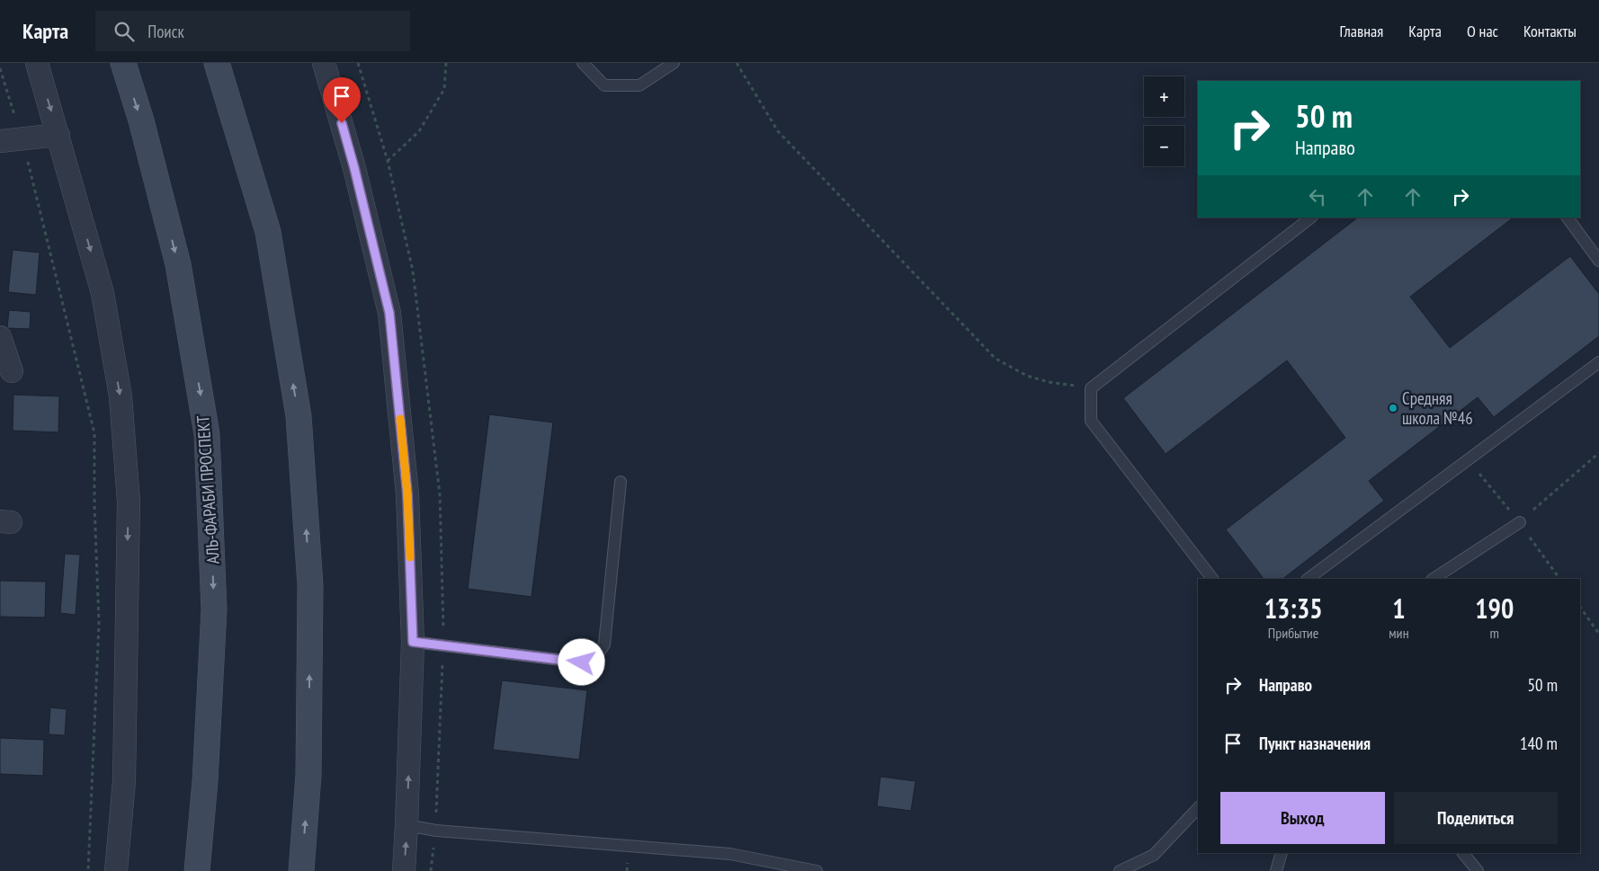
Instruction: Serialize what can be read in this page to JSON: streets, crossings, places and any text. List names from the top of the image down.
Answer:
{
  "streets": {
    "street": ["АЛЬ-ФАРАБИ ПРОСПЕКТ"]
  },
  "places": ["Средняя школа №46"],
  "page": {
    "header": "Карта",
    "search": "Поиск",
    "nav": [
      "Главная",
      "Карта",
      "О нас",
      "Контакты"
    ],
    "map_buttons": ["+", "−"],
    "turn": ["50 m", "Направо"],
    "eta": [
      "13:35",
      "Прибытие",
      "1",
      "мин",
      "190",
      "m"
    ],
    "list": [
      {
        "name": "Направо",
        "value": "50 m"
      },
      {
        "name": "Пункт назначения",
        "value": "140 m"
      }
    ],
    "buttons": ["Выход", "Поделиться"]
  }
}
